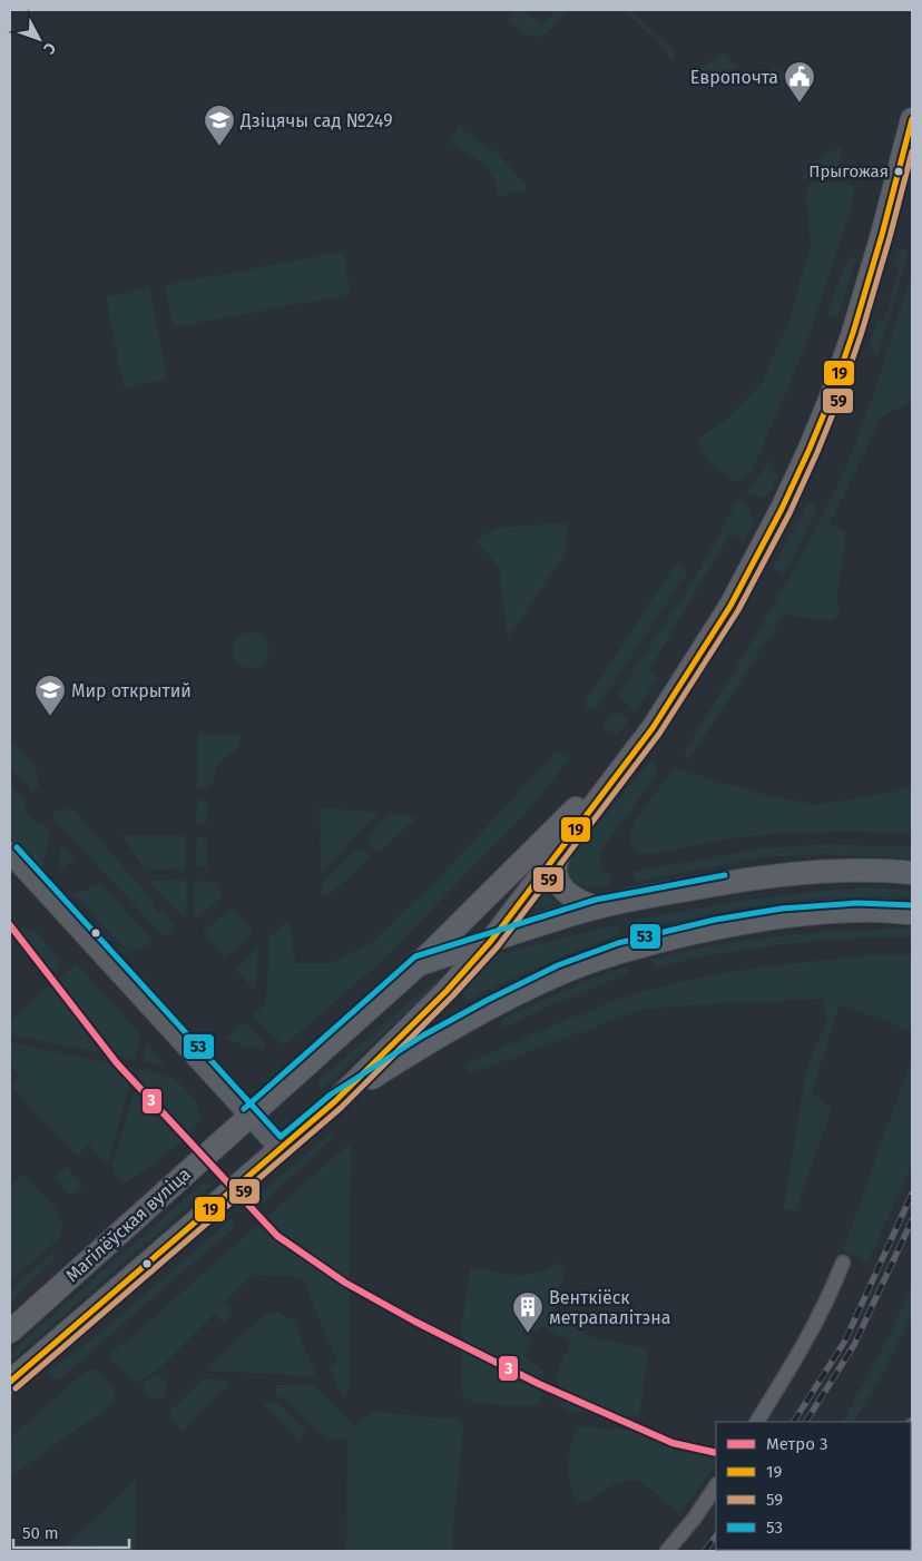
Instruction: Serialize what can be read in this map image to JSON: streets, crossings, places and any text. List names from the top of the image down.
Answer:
{
  "streets": {
    "main road": ["Магілёўская вуліца"]
  },
  "places": {
    "public building": ["Европочта"],
    "school or university": ["Дзіцячы сад №249", "Мир открытий"],
    "other": ["Прыгожая"],
    "building": ["Венткіёск метрапалітэна"]
  },
  "lines": [
    "transit line 19",
    "transit line 59",
    "transit line 53",
    "metro line 3"
  ],
  "legend": [
    "Метро 3",
    "19",
    "59",
    "53"
  ],
  "scale_bar": "50 m",
  "north": "bottom right"
}
